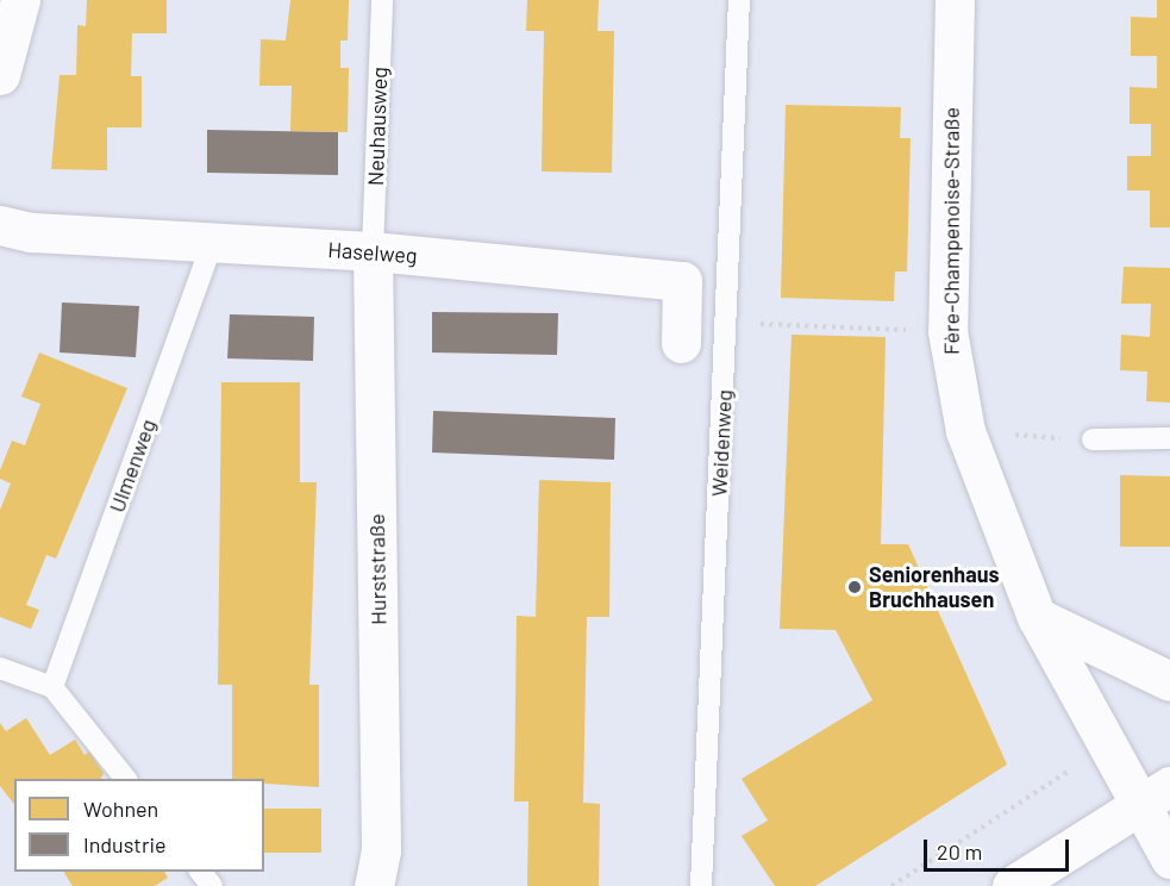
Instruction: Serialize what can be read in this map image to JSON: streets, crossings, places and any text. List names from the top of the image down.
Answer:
{
  "streets": {
    "street": ["Fère-Champenoise-Straße", "Haselweg", "Hurststraße"],
    "lane": ["Neuhausweg", "Weidenweg", "Ulmenweg"]
  },
  "crossings": [
    ["Neuhausweg", "Haselweg"],
    ["Neuhausweg", "Hurststraße"],
    ["Haselweg", "Ulmenweg"],
    ["Haselweg", "Hurststraße"]
  ],
  "places": ["Seniorenhaus Bruchhausen"],
  "legend": ["Wohnen", "Industrie"],
  "scale_bar": "20 m"
}
